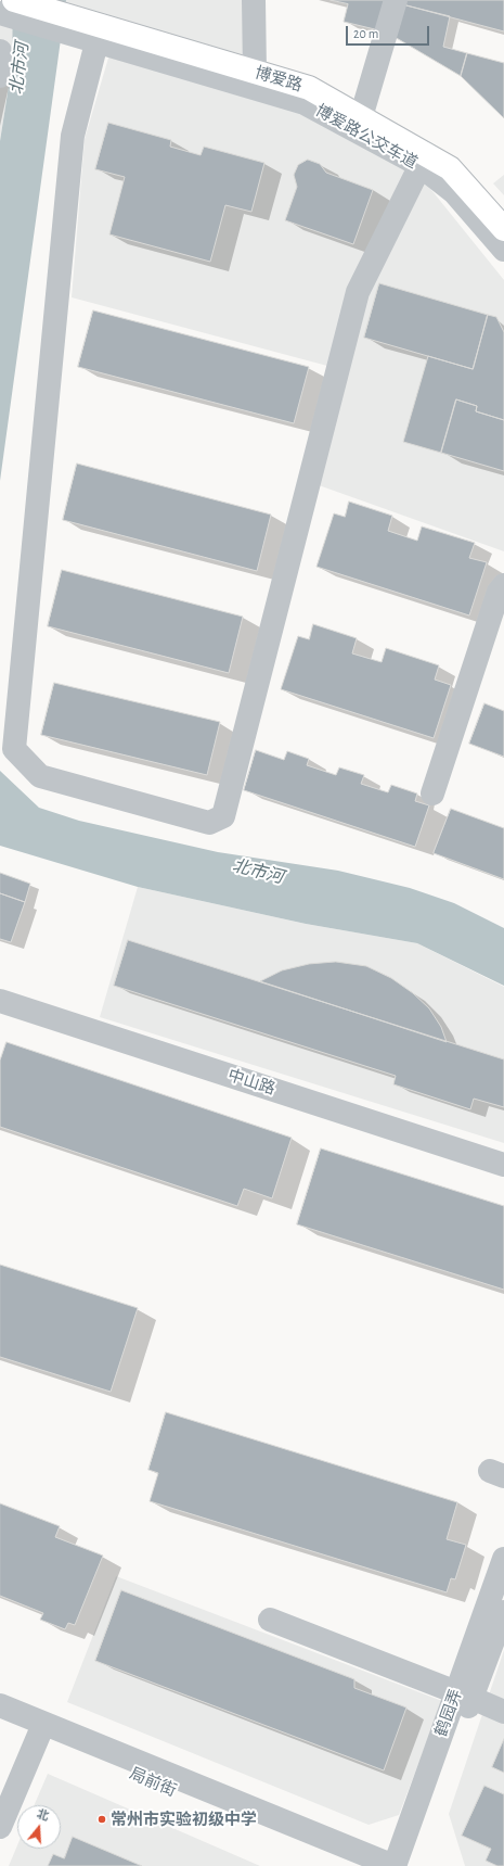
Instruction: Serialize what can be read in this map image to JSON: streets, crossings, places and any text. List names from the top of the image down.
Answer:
{
  "streets": {
    "main road": ["博爱路"],
    "street": [
      "博爱路公交车道",
      "中山路",
      "鹤园弄",
      "局前街"
    ]
  },
  "crossings": [
    ["博爱路", "博爱路公交车道"]
  ],
  "water": ["北市河"],
  "places": ["常州市实验初级中学"],
  "scale_bar": "20 m",
  "north": "top"
}
